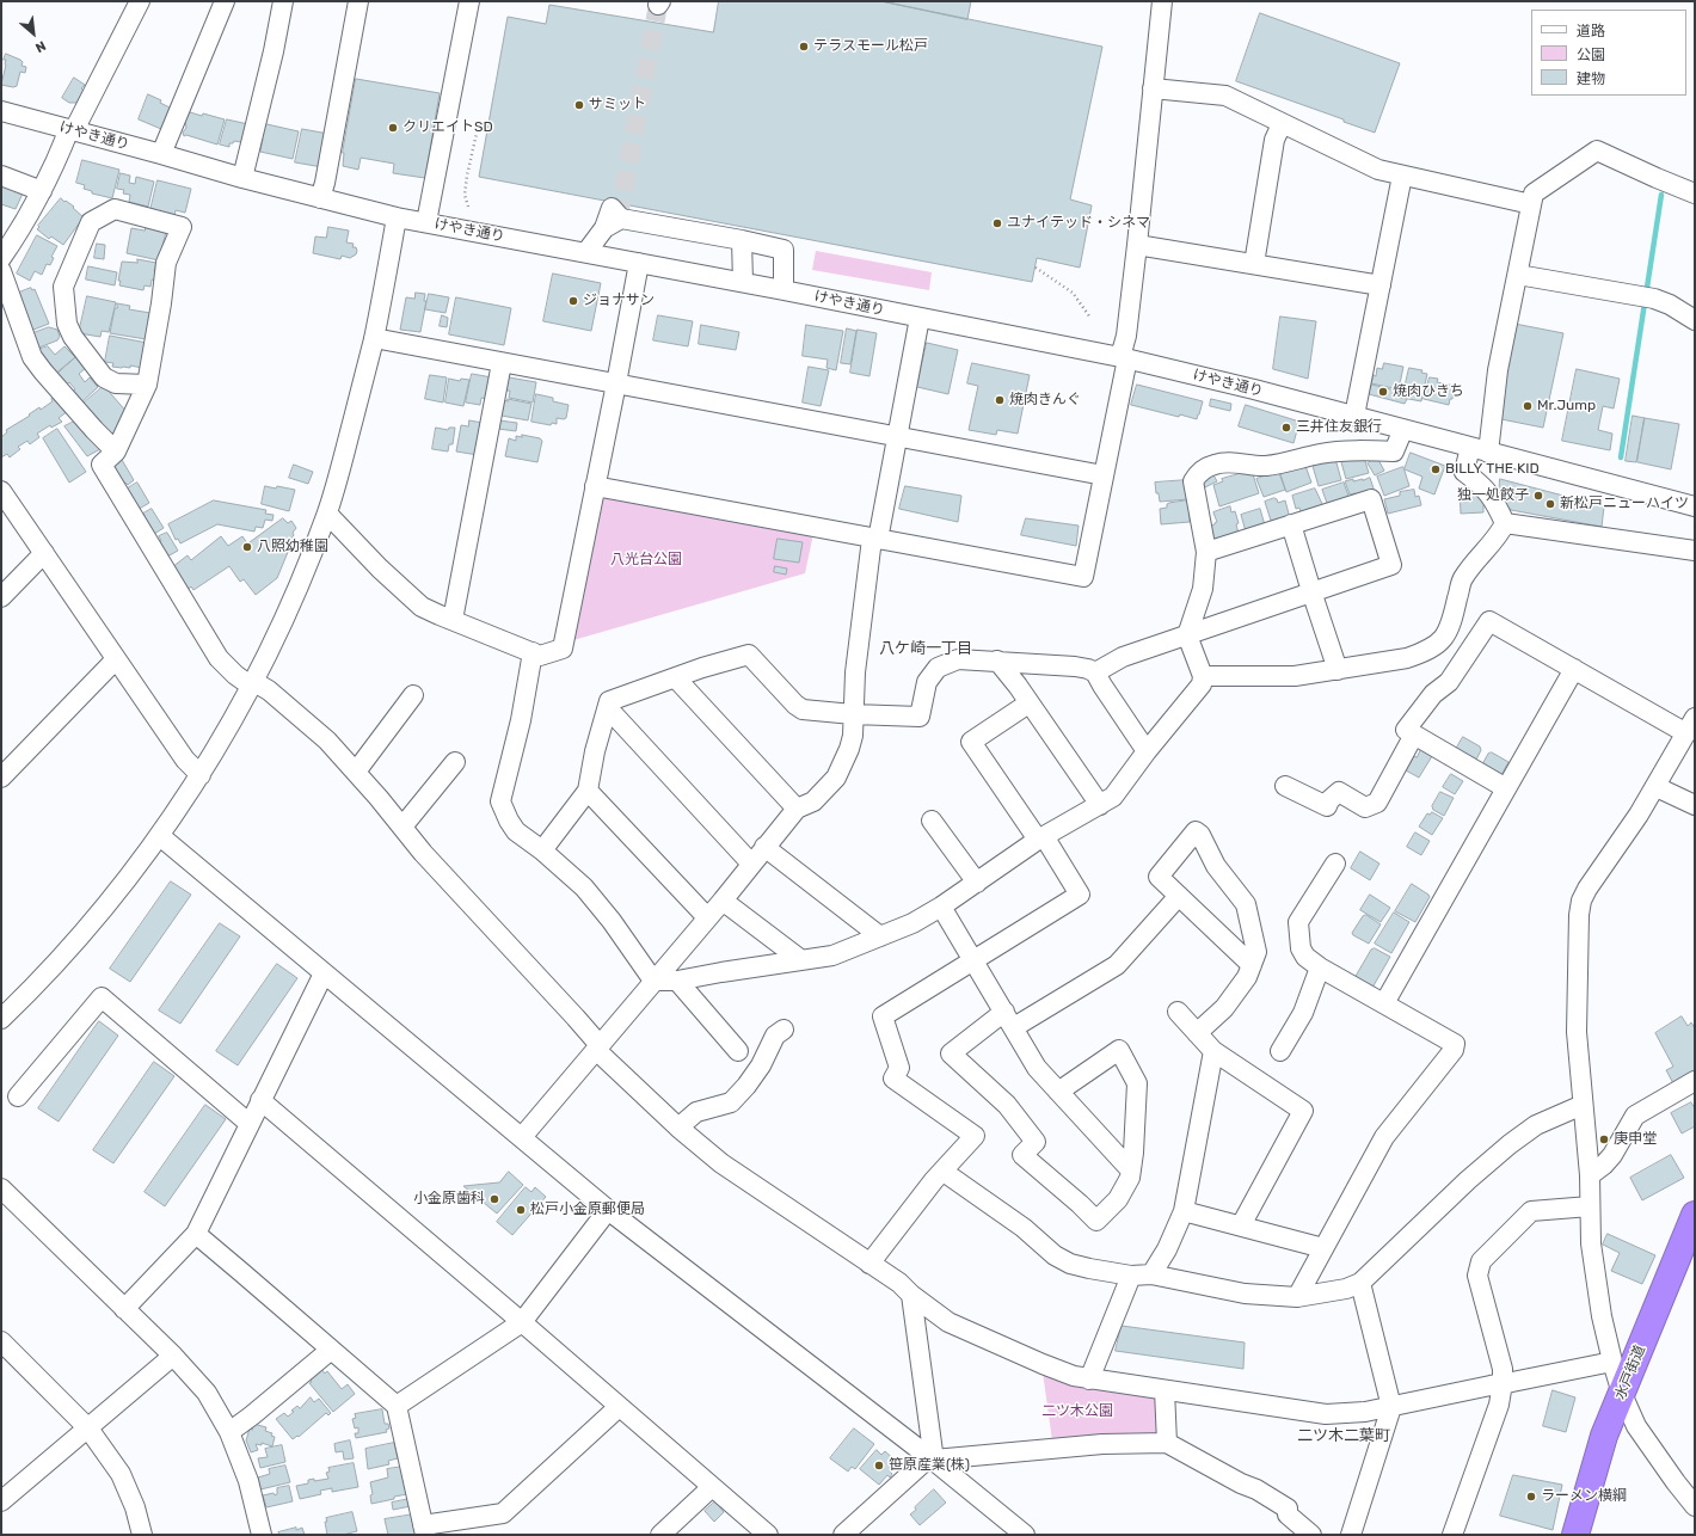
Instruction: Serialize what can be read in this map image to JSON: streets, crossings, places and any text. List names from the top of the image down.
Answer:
{
  "streets": {
    "highway": ["水戸街道"],
    "street": ["けやき通り"]
  },
  "districts": ["八ケ崎一丁目", "二ツ木二葉町"],
  "parks": ["八光台公園", "二ツ木公園"],
  "places": [
    "テラスモール松戸",
    "サミット",
    "クリエイトSD",
    "ユナイテッド・シネマ",
    "ジョナサン",
    "焼肉ひきち",
    "焼肉きんぐ",
    "Mr.Jump",
    "三井住友銀行",
    "BILLY THE KID",
    "独一処餃子",
    "新松戸ニューハイツ",
    "八照幼稚園",
    "庚申堂",
    "小金原歯科",
    "松戸小金原郵便局",
    "笹原産業(株)",
    "ラーメン横綱"
  ],
  "legend": ["道路", "公園", "建物"],
  "north": "bottom right"
}
